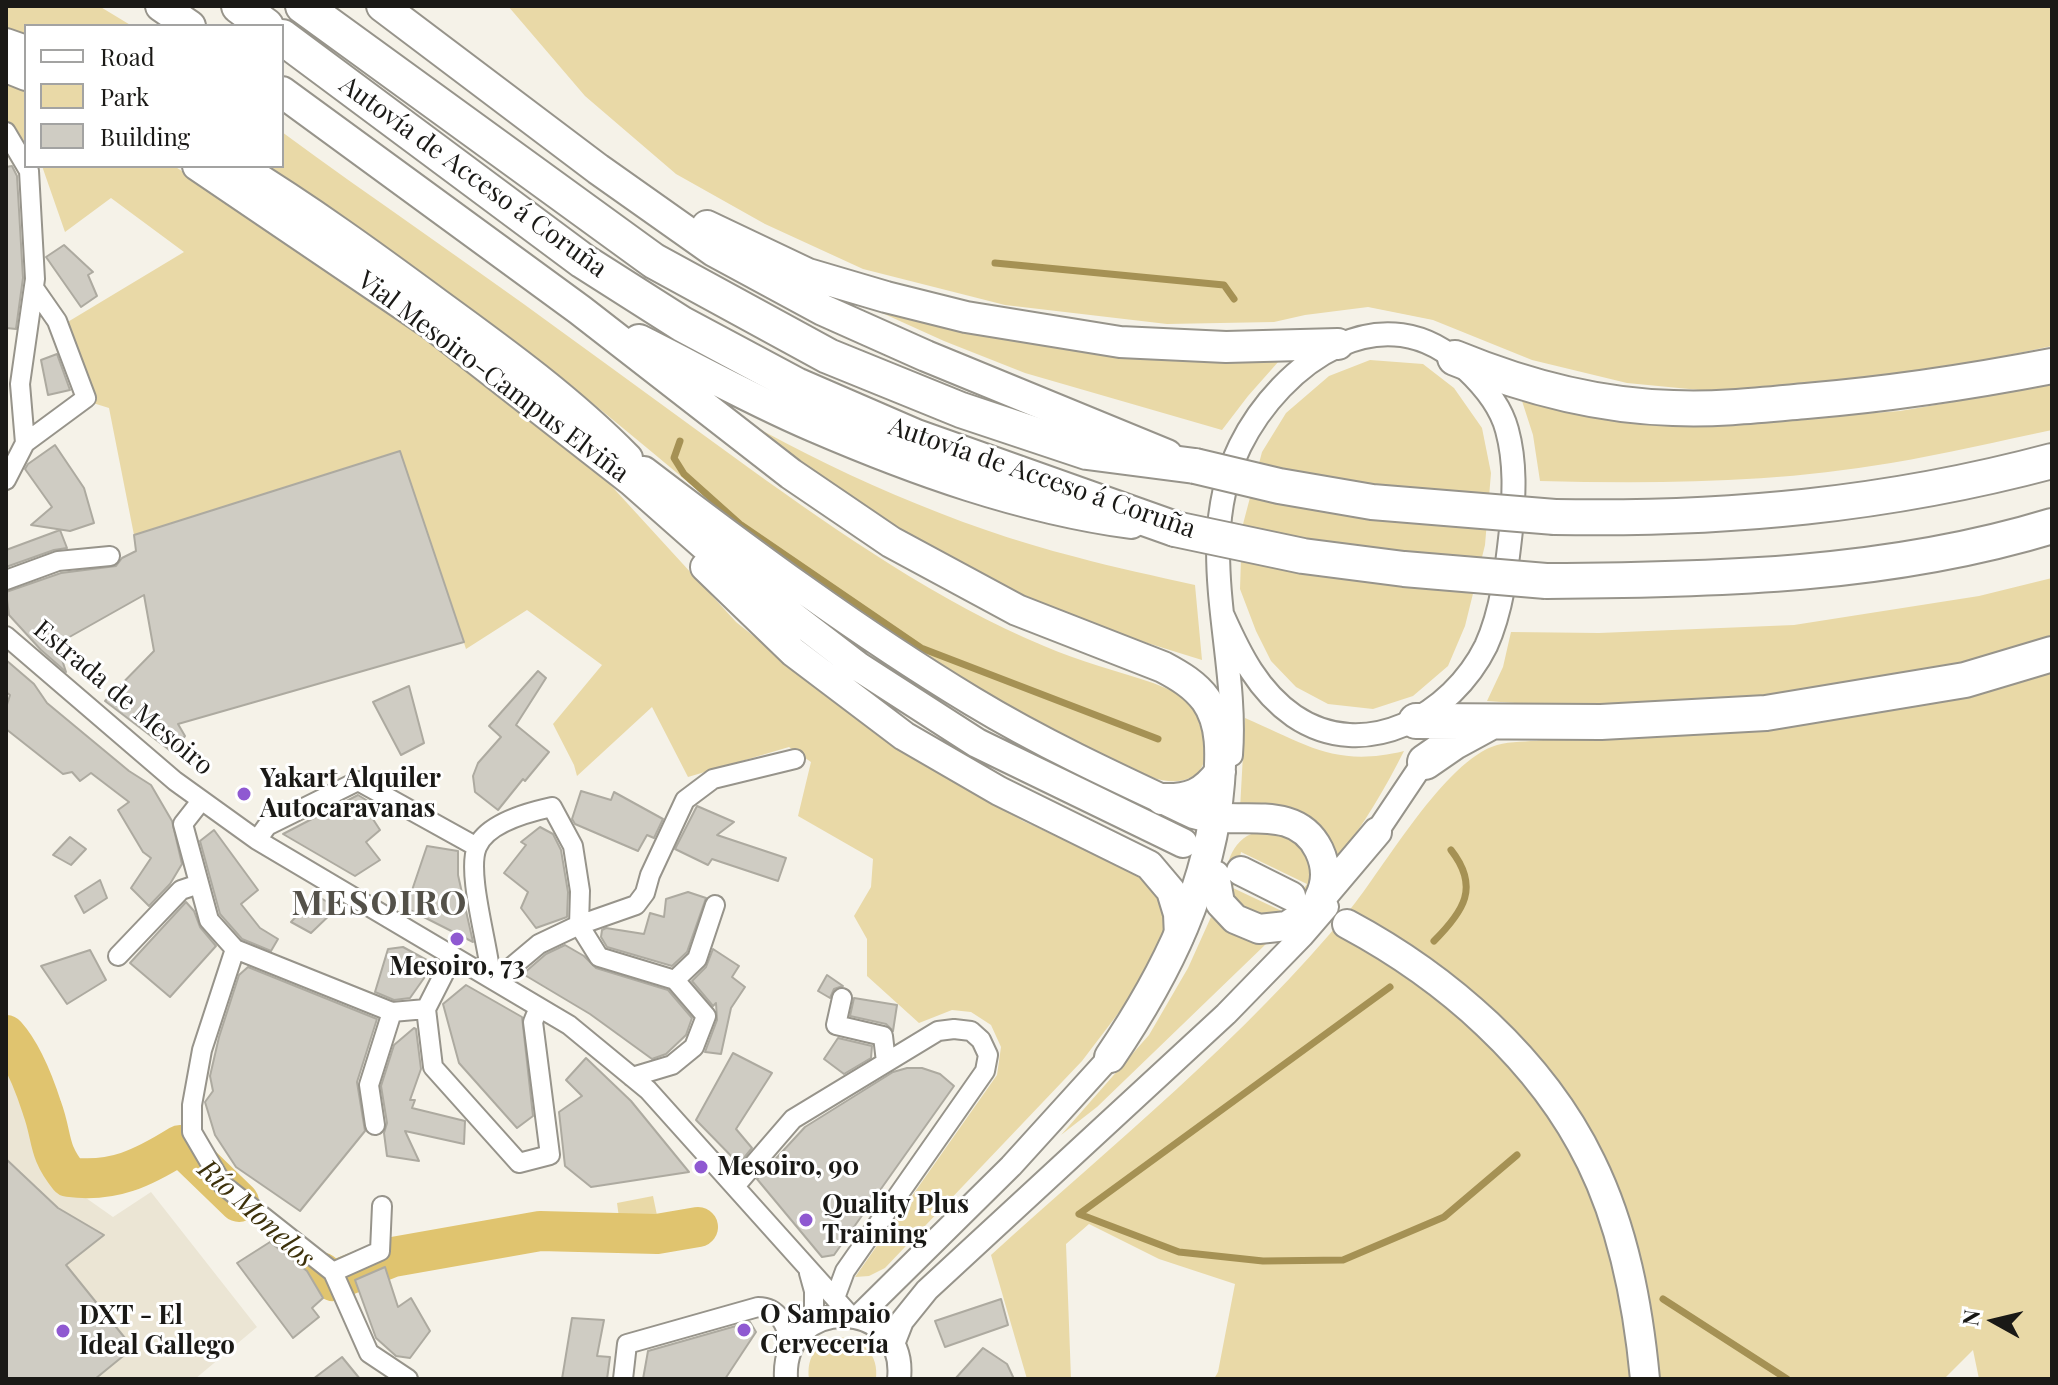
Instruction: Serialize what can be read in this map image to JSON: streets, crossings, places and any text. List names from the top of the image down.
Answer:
{
  "streets": {
    "highway": ["Autovía de Acceso á Coruña"],
    "main road": ["Vial Mesoiro-Campus Elviña"],
    "street": ["Estrada de Mesoiro"]
  },
  "districts": ["MESOIRO"],
  "water": ["Río Monelos"],
  "places": [
    "Yakart Alquiler Autocaravanas",
    "Mesoiro, 73",
    "Mesoiro, 90",
    "Quality Plus Training",
    "O Sampaio Cervecería",
    "DXT - El Ideal Gallego"
  ],
  "legend": ["Road", "Park", "Building"],
  "north": "left"
}
